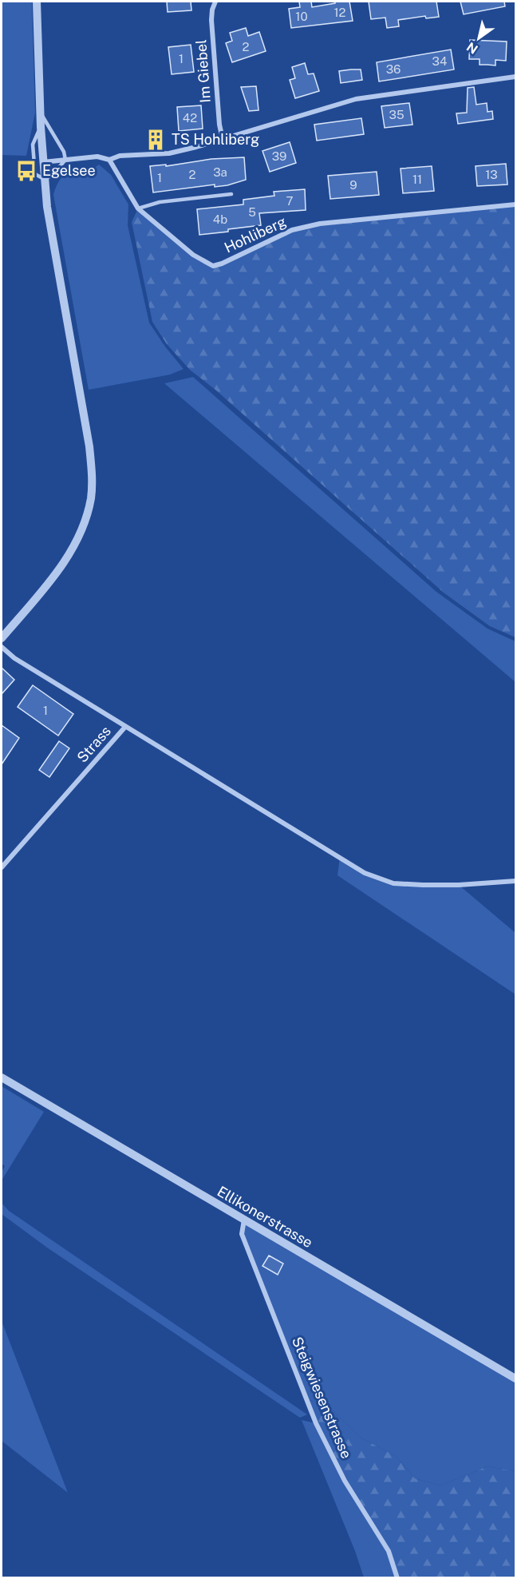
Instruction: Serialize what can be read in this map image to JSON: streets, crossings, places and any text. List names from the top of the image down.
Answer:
{
  "streets": {
    "street": [
      "Im Giebel",
      "Hohliberg",
      "Strass",
      "Ellikonerstrasse",
      "Steigwiesenstrasse"
    ]
  },
  "crossings": [
    ["Ellikonerstrasse", "Steigwiesenstrasse"]
  ],
  "places": {
    "building": ["TS Hohliberg"],
    "bus stop": ["Egelsee"]
  },
  "house_numbers": [
    "12",
    "10",
    "2",
    "1",
    "34",
    "36",
    "35",
    "42",
    "39",
    "3a",
    "2",
    "13",
    "1",
    "11",
    "9",
    "7",
    "5",
    "4b",
    "1"
  ],
  "north": "bottom left"
}
